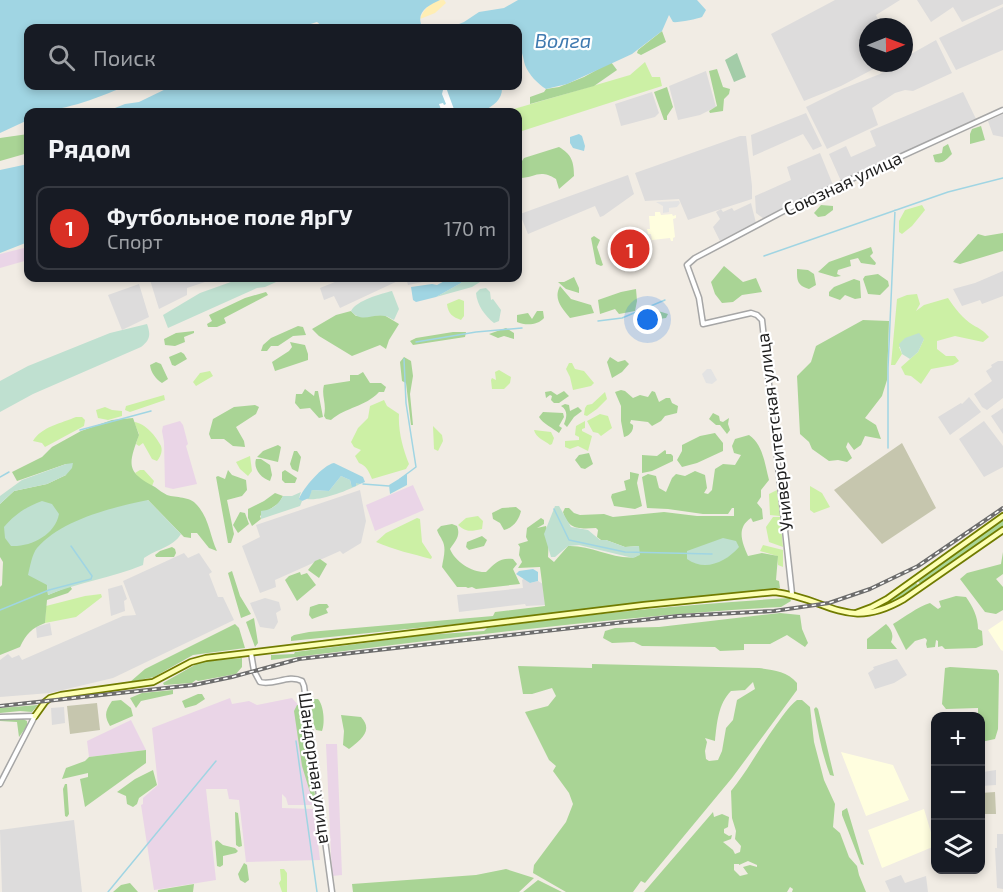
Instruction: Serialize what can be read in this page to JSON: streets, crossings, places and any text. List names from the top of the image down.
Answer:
{
  "streets": {
    "street": ["Союзная улица", "Университетская улица", "Шандорная улица"]
  },
  "crossings": [
    ["Союзная улица", "Университетская улица"]
  ],
  "water": ["Волга"],
  "north": "right",
  "page": {
    "search": "Поиск",
    "heading": "Рядом",
    "list": [
      {
        "mark": "1",
        "name": "Футбольное поле ЯрГУ",
        "note": "Спорт",
        "value": "170 m"
      }
    ],
    "pins": "1",
    "map_buttons": ["+", "−"]
  }
}
